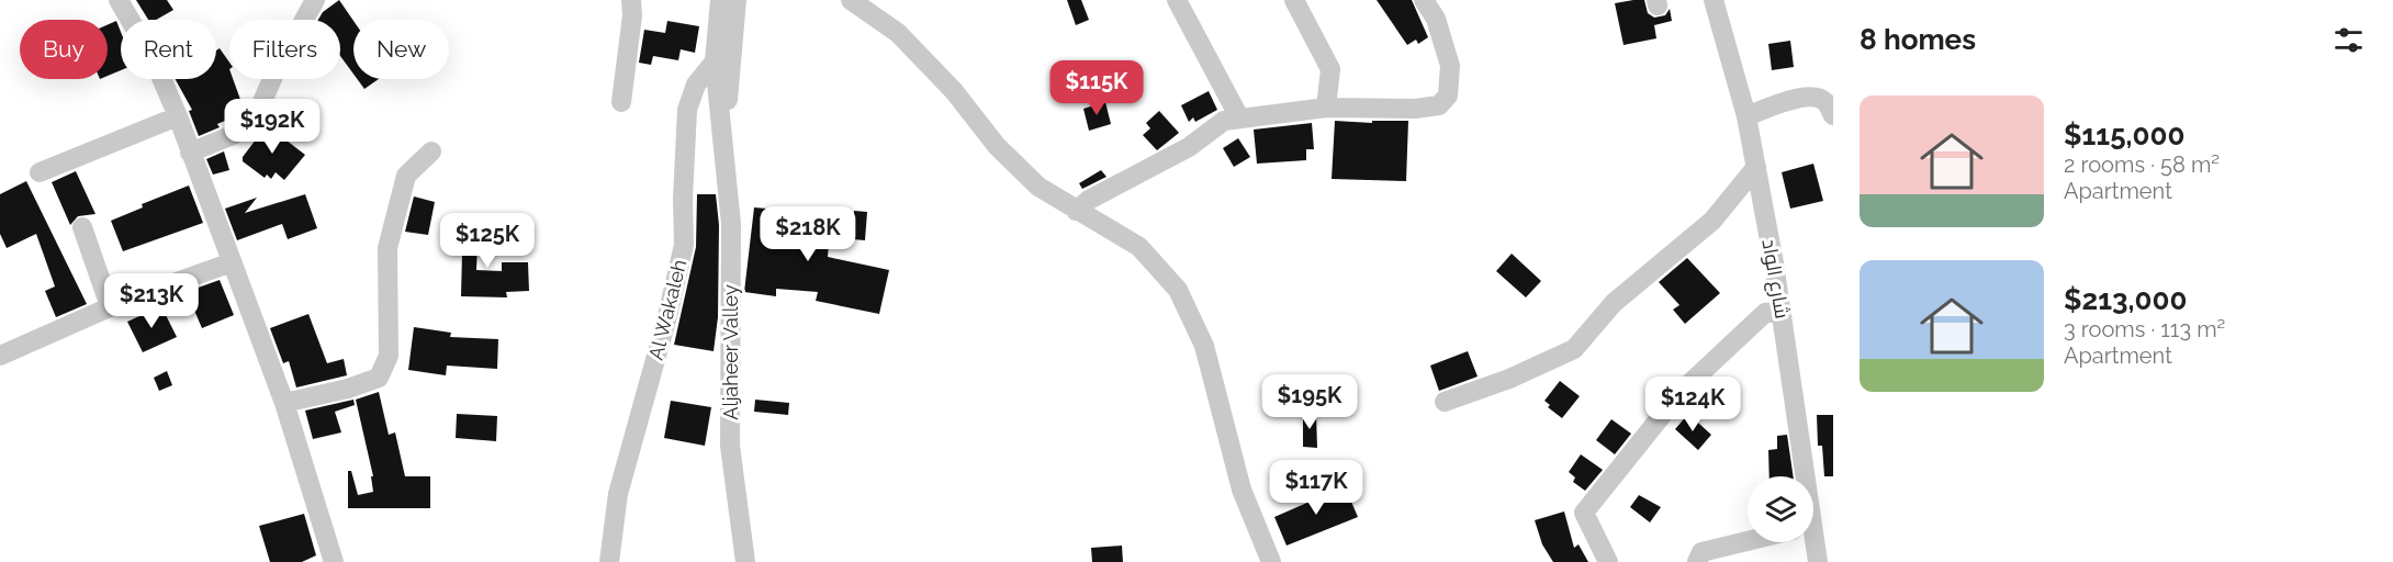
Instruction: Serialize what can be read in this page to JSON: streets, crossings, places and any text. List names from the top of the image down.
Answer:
{
  "streets": {
    "street": ["شارع الواد", "Al Wakaleh", "Aljaheer Valley"]
  },
  "crossings": [
    ["Al Wakaleh", "Aljaheer Valley"]
  ],
  "page": {
    "heading": "8 homes",
    "chip": [
      "Buy",
      "Rent",
      "Filters",
      "New"
    ],
    "price": [
      "$115K",
      "$192K",
      "$218K",
      "$125K",
      "$213K",
      "$195K",
      "$124K",
      "$117K"
    ],
    "list": [
      {
        "name": "$115,000",
        "note": "2 rooms · 58 m² · Apartment"
      },
      {
        "name": "$213,000",
        "note": "3 rooms · 113 m² · Apartment"
      }
    ]
  }
}
